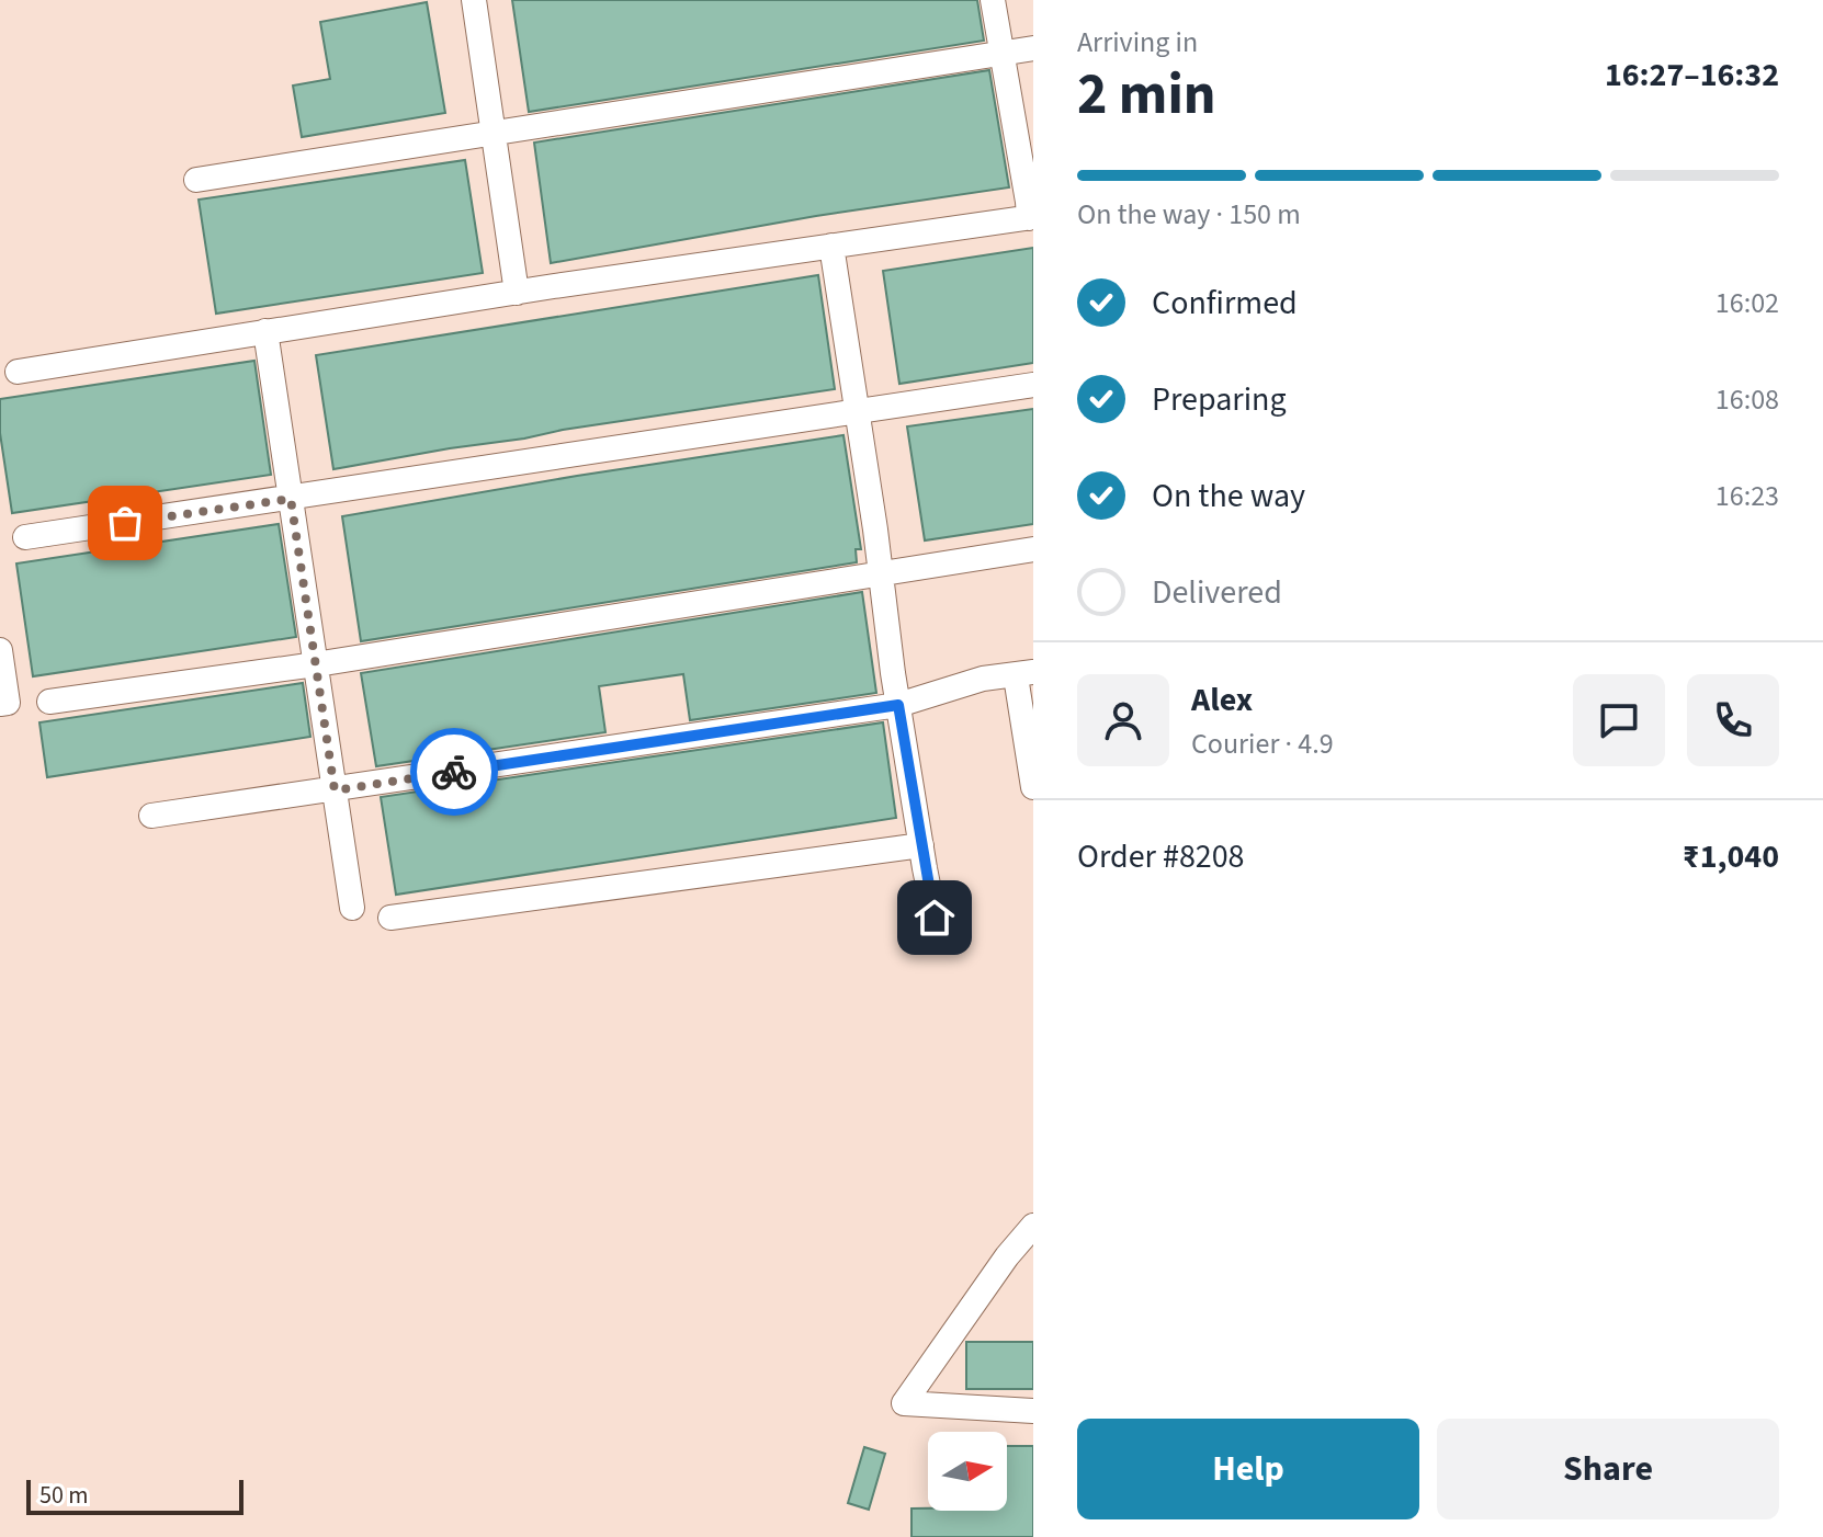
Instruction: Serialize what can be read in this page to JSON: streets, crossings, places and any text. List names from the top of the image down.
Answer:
{
  "scale_bar": "50 m",
  "north": "right",
  "page": {
    "heading": ["2 min", "Arriving in", "16:27–16:32"],
    "panel": [
      "Alex",
      "Courier · 4.9",
      "Order #8208",
      "₹1,040"
    ],
    "bar": "On the way · 150 m",
    "list": [
      ["Confirmed", "16:02"],
      ["Preparing", "16:08"],
      ["On the way", "16:23"],
      "Delivered"
    ],
    "buttons": ["Help", "Share"],
    "scale": "50 m"
  }
}
